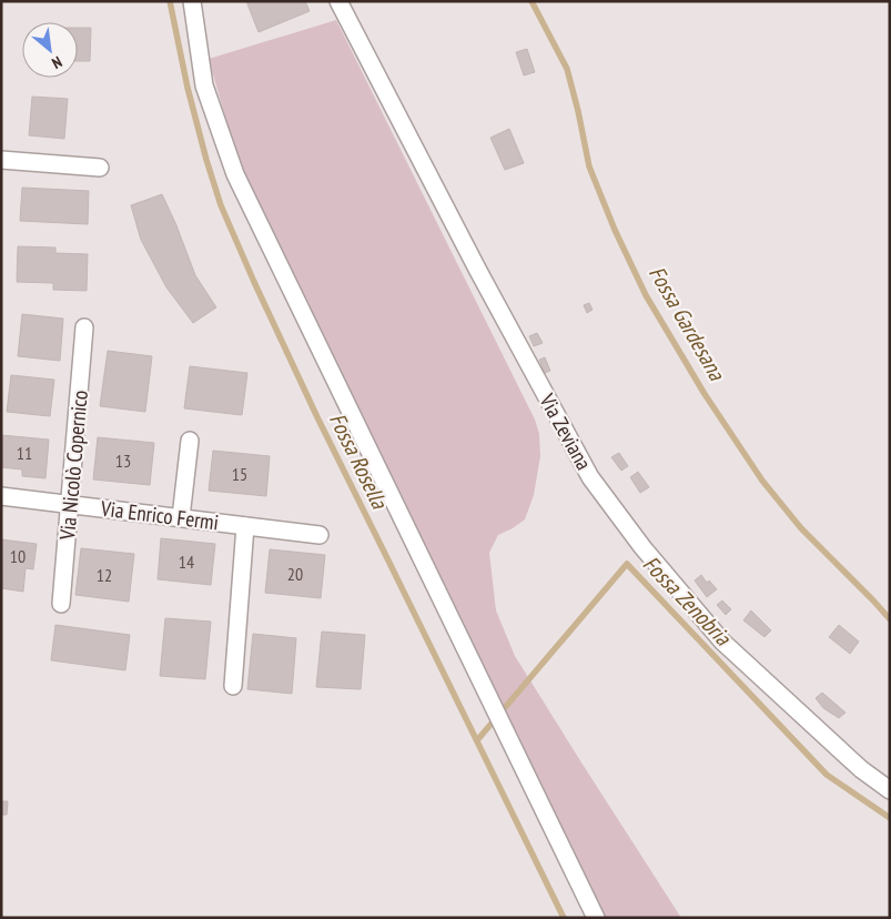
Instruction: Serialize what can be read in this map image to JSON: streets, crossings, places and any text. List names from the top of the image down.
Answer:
{
  "streets": {
    "street": ["Via Zeviana", "Via Nicolò Copernico", "Via Enrico Fermi"]
  },
  "crossings": [
    ["Via Nicolò Copernico", "Via Enrico Fermi"]
  ],
  "water": ["Fossa Gardesana", "Fossa Rosella", "Fossa Zenobria"],
  "house_numbers": [
    "11",
    "13",
    "15",
    "10",
    "14",
    "20",
    "12"
  ],
  "north": "bottom right"
}
